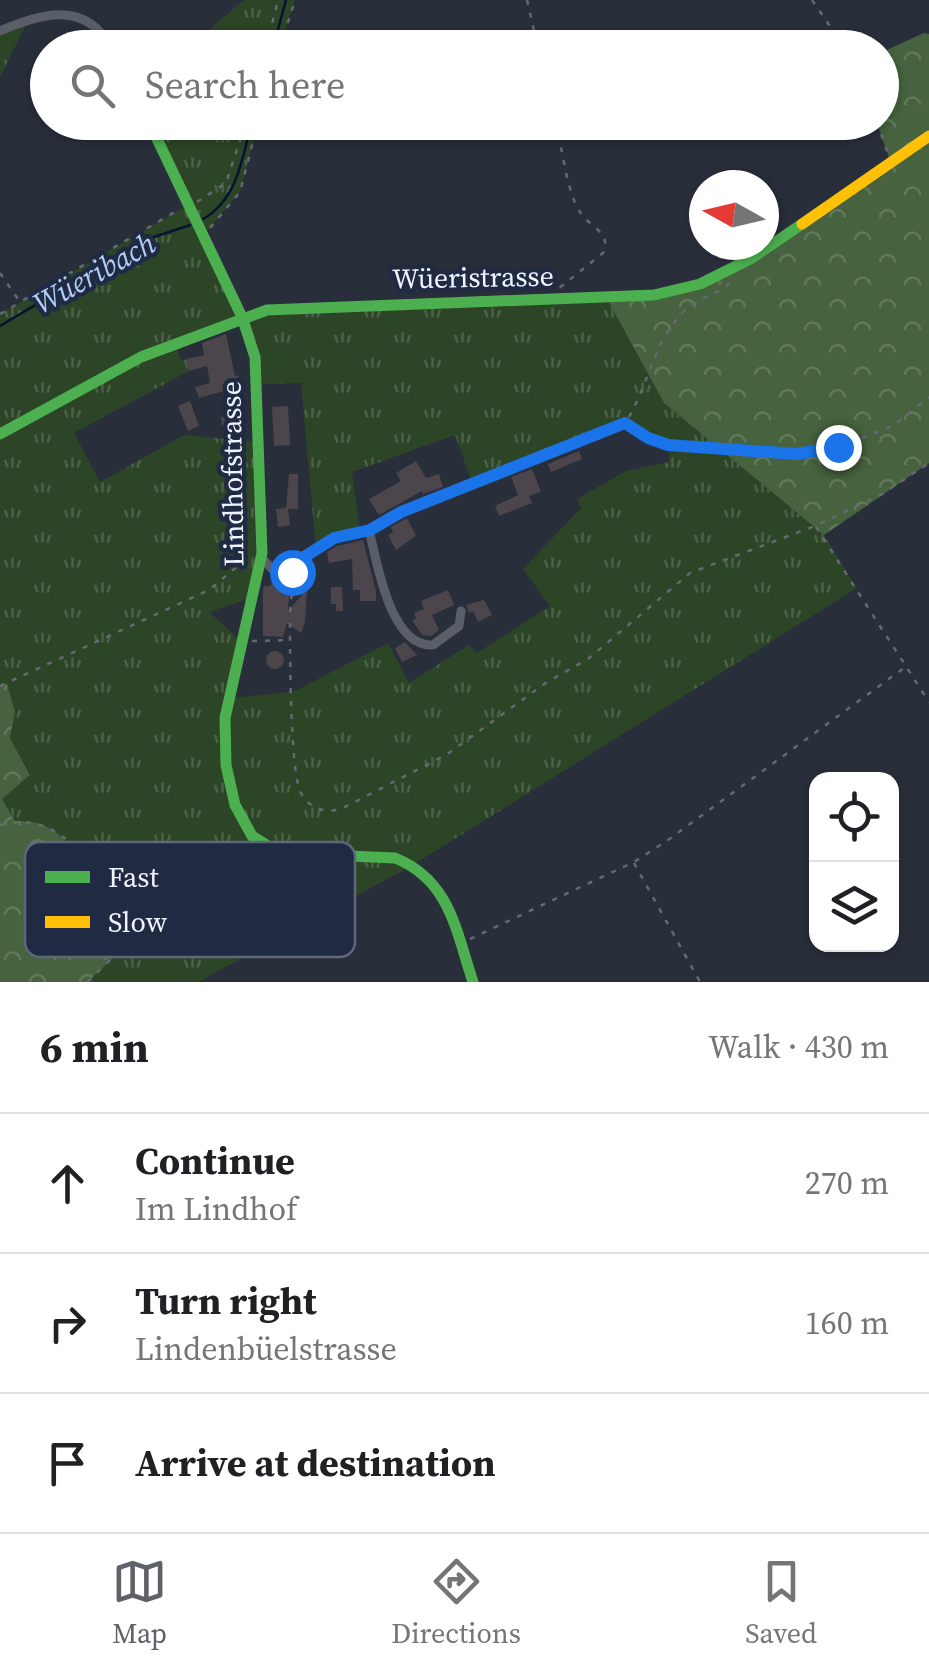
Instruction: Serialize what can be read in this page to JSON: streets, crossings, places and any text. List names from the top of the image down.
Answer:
{
  "streets": {
    "street": ["Wüeristrasse", "Lindhofstrasse"]
  },
  "crossings": [
    ["Wüeristrasse", "Lindhofstrasse"]
  ],
  "water": ["Wüeribach"],
  "legend": ["Fast", "Slow"],
  "north": "left",
  "page": {
    "search": "Search here",
    "heading": ["6 min", "Walk · 430 m"],
    "list": [
      ["Continue", "Im Lindhof", "270 m"],
      ["Turn right", "Lindenbüelstrasse", "160 m"],
      "Arrive at destination"
    ],
    "nav": ["Map", "Directions", "Saved"]
  }
}
